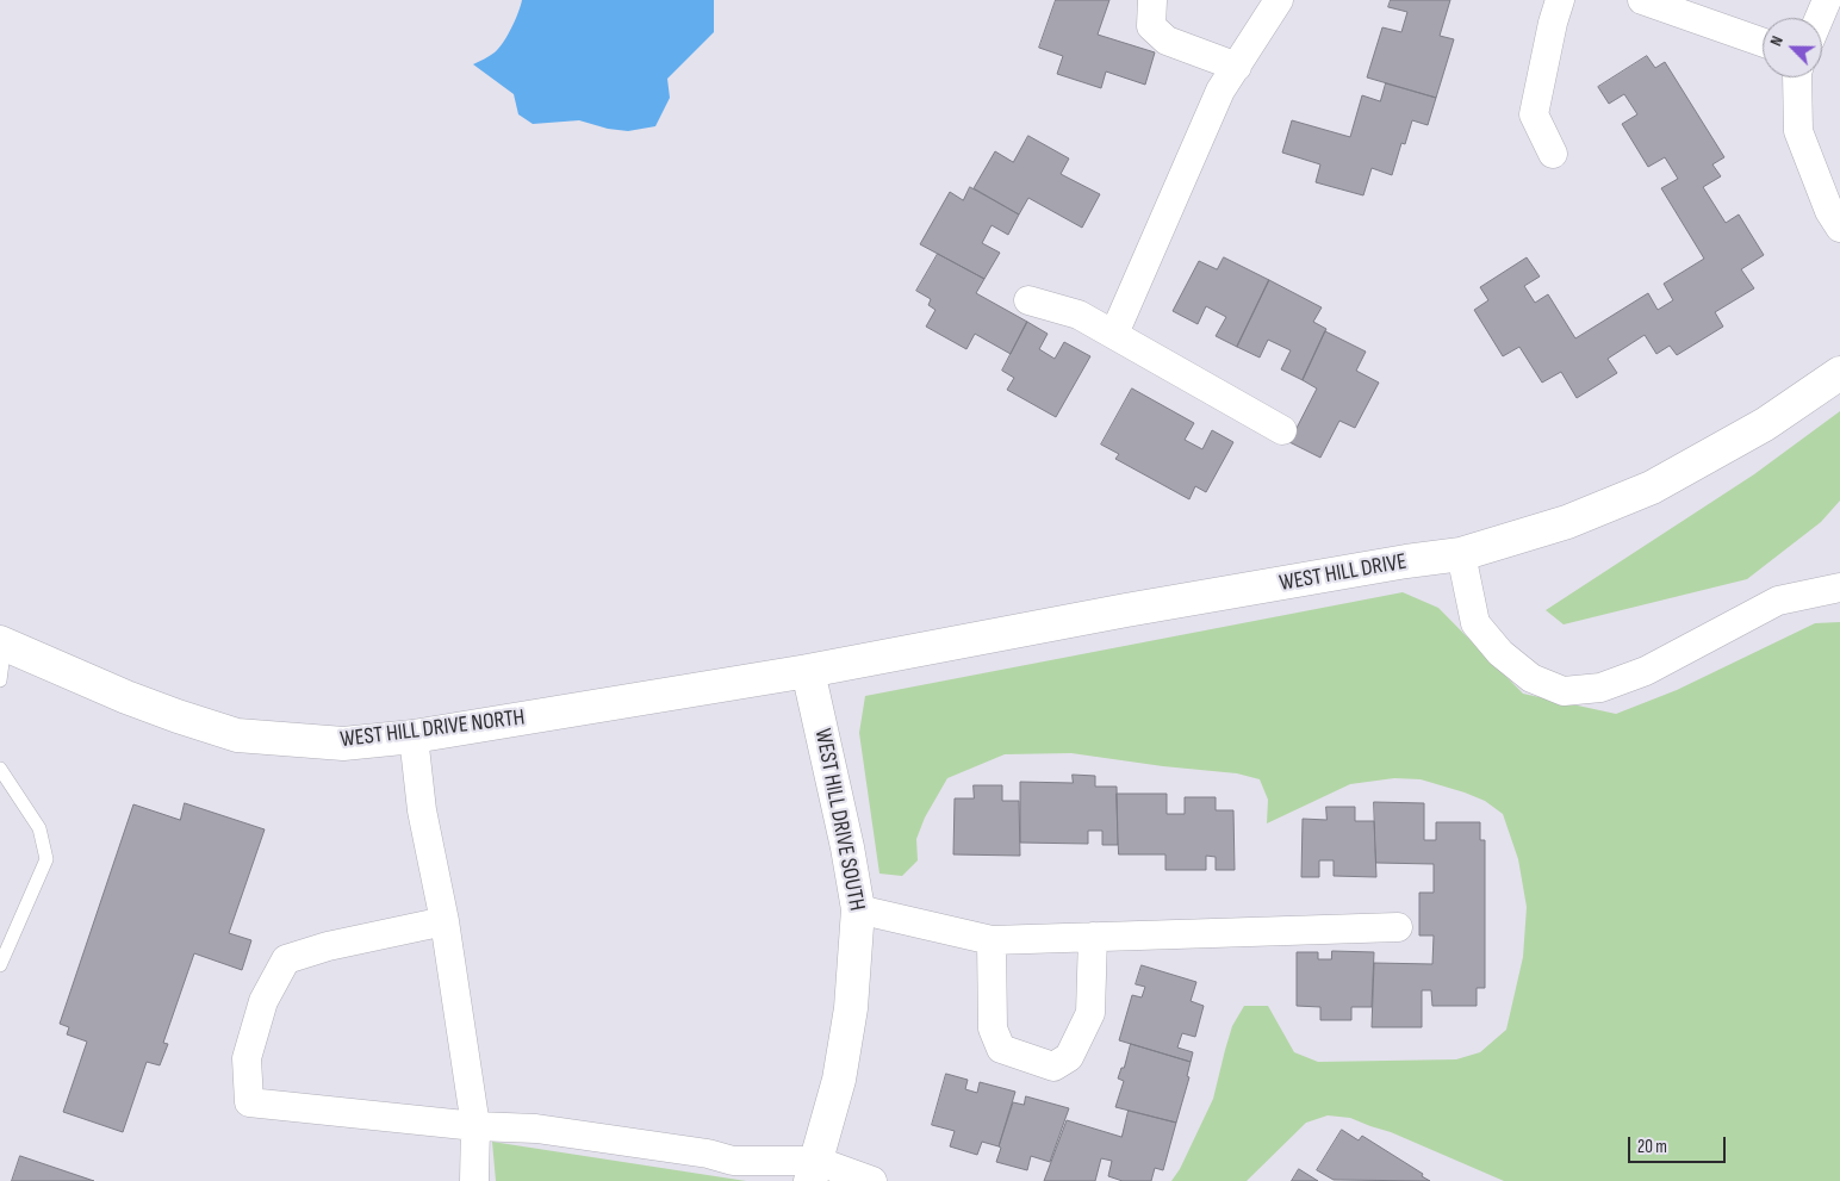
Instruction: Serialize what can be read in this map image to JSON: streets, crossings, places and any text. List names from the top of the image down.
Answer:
{
  "streets": {
    "street": ["WEST HILL DRIVE", "WEST HILL DRIVE NORTH", "WEST HILL DRIVE SOUTH"]
  },
  "crossings": [
    ["WEST HILL DRIVE", "WEST HILL DRIVE NORTH"],
    ["WEST HILL DRIVE", "WEST HILL DRIVE SOUTH"],
    ["WEST HILL DRIVE NORTH", "WEST HILL DRIVE SOUTH"]
  ],
  "scale_bar": "20 m",
  "north": "top left"
}
